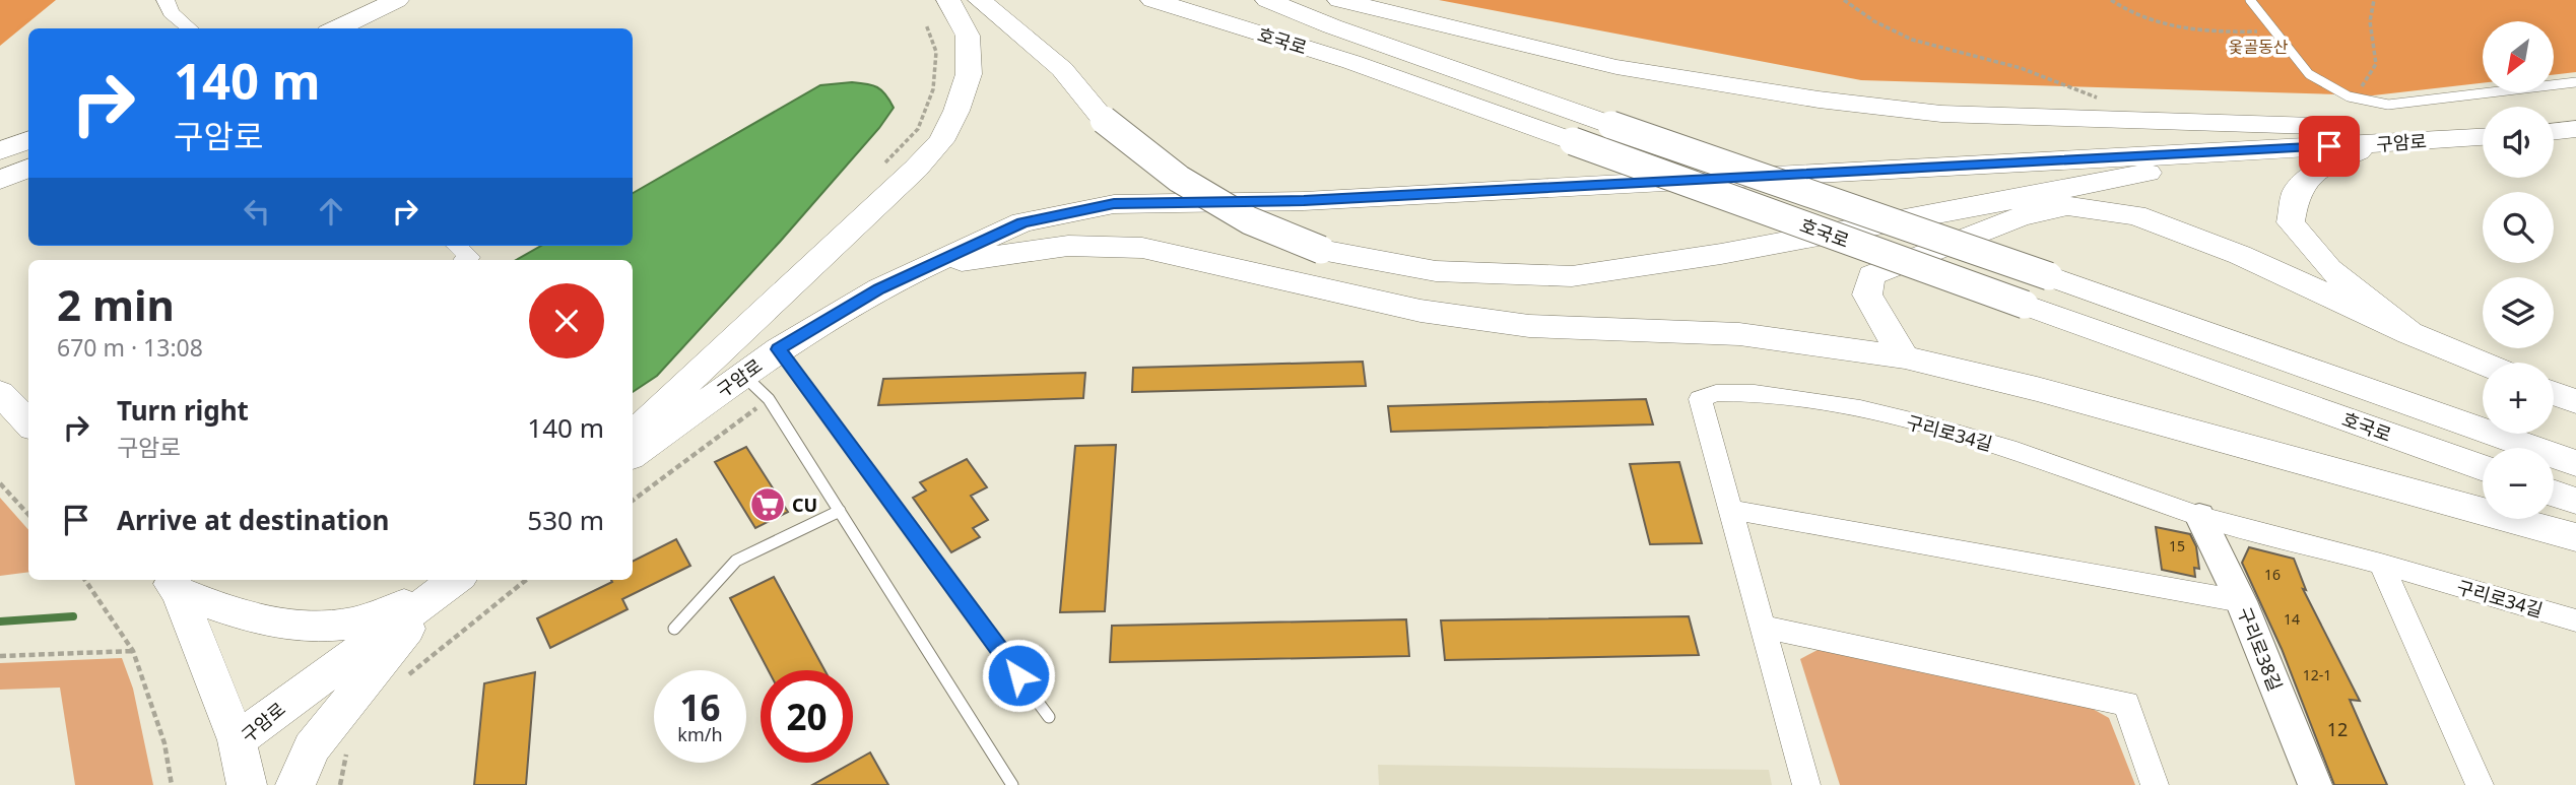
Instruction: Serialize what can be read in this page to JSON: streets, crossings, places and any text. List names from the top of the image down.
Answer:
{
  "streets": {
    "main road": ["호국로", "구암로"],
    "street": ["구리로34길", "구리로38길"]
  },
  "crossings": [
    ["구리로34길", "구리로38길"]
  ],
  "parks": ["옻골동산"],
  "places": {
    "supermarket": ["CU"]
  },
  "house_numbers": [
    "15",
    "16",
    "14",
    "12-1",
    "12"
  ],
  "north": "bottom left",
  "page": {
    "map_buttons": ["+", "−"],
    "turn": ["140 m", "구암로"],
    "heading": ["2 min", "670 m · 13:08"],
    "list": [
      {
        "name": "Turn right",
        "note": "구암로",
        "value": "140 m"
      },
      {
        "name": "Arrive at destination",
        "value": "530 m"
      }
    ],
    "speed": "16 km/h",
    "limit": "20"
  }
}
